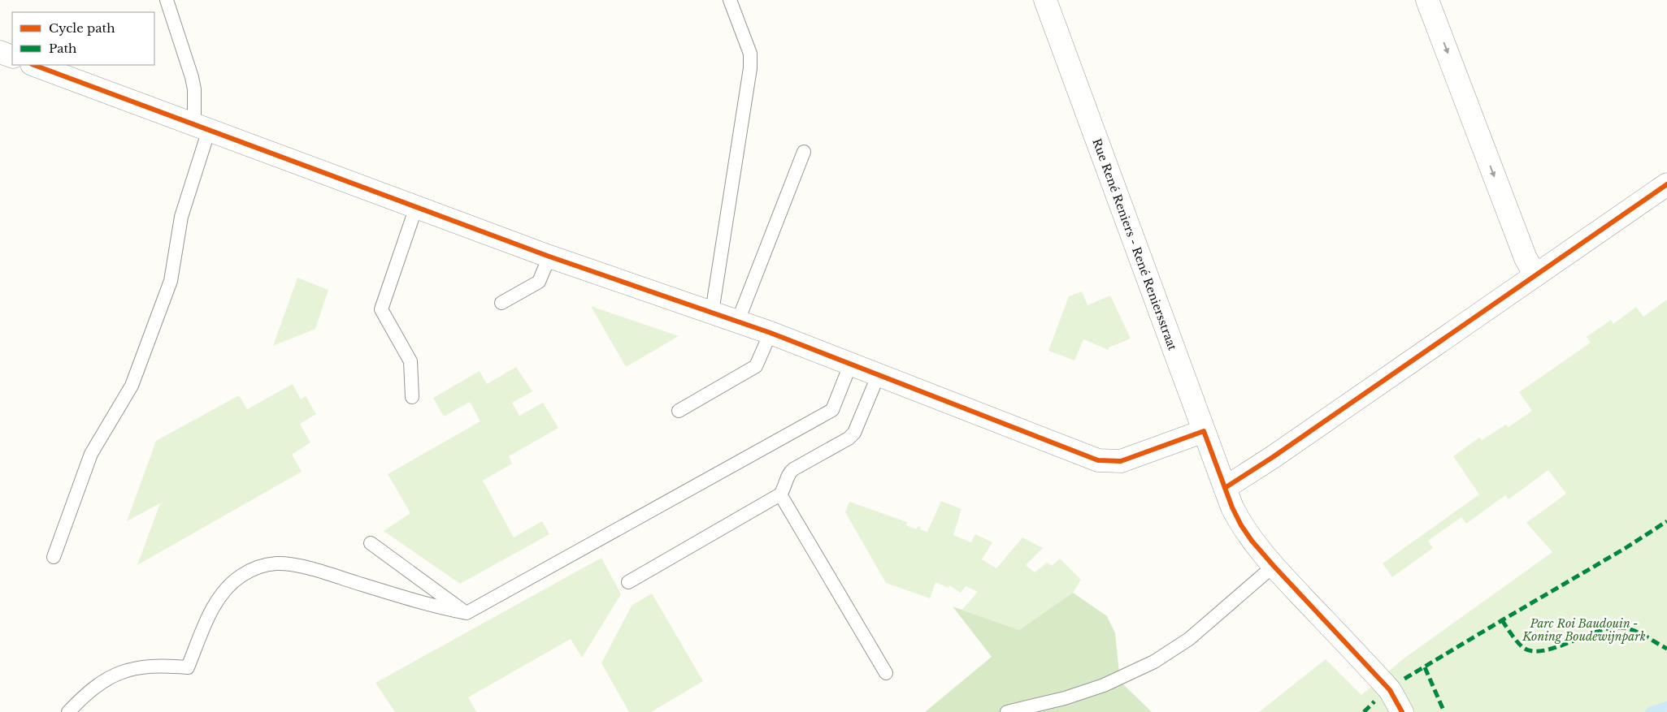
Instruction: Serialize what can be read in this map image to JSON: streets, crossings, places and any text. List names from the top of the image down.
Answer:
{
  "streets": {
    "street": ["Rue René Reniers - René Reniersstraat"]
  },
  "parks": ["Parc Roi Baudouin - Koning Boudewijnpark"],
  "legend": ["Cycle path", "Path"]
}
